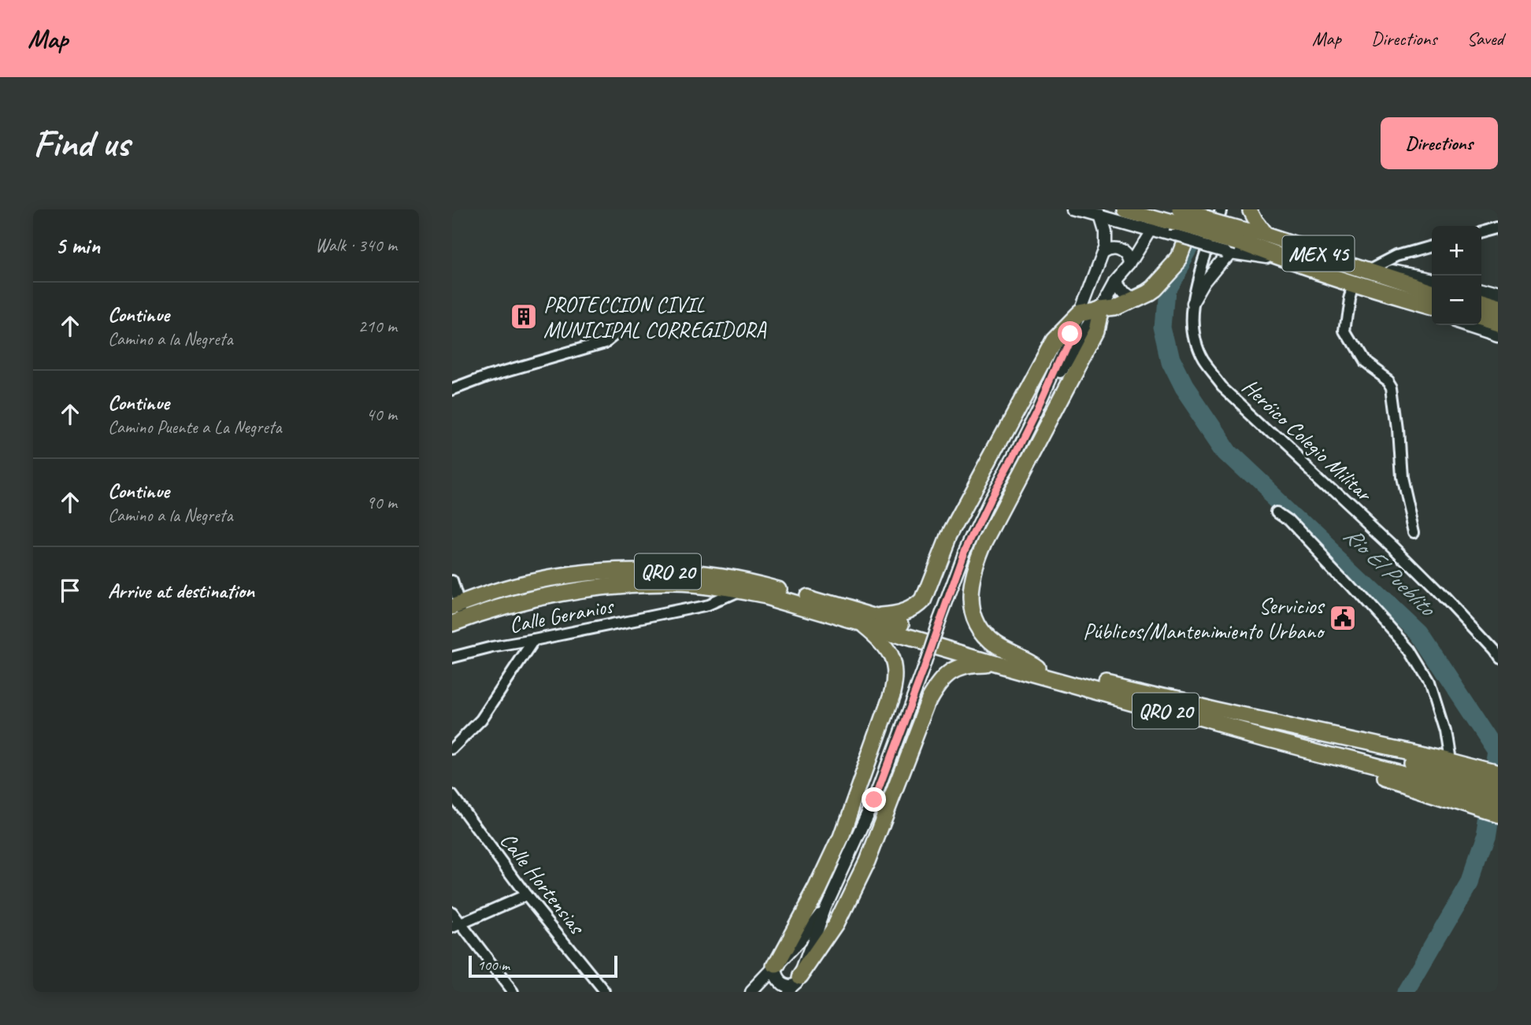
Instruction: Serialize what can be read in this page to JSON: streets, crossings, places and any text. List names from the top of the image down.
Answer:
{
  "streets": {
    "highway": ["MEX 45", "QRO 20"],
    "street": ["Heróico Colegio Militar", "Calle Geranios", "Calle Hortensias"]
  },
  "crossings": [
    ["QRO 20", "Calle Geranios"]
  ],
  "water": ["Rio El Pueblito"],
  "places": {
    "building": ["PROTECCION CIVIL MUNICIPAL CORREGIDORA"],
    "public building": ["Servicios Públicos/Mantenimiento Urbano"]
  },
  "scale_bar": "100 m",
  "page": {
    "header": "Map",
    "nav": ["Map", "Directions", "Saved"],
    "buttons": "Directions",
    "title": "Find us",
    "heading": ["5 min", "Walk · 340 m"],
    "map_buttons": ["+", "−"],
    "list": [
      ["Continue", "Camino a la Negreta", "210 m"],
      ["Continue", "Camino Puente a La Negreta", "40 m"],
      ["Continue", "Camino a la Negreta", "90 m"],
      "Arrive at destination"
    ],
    "scale": "100 m"
  }
}
